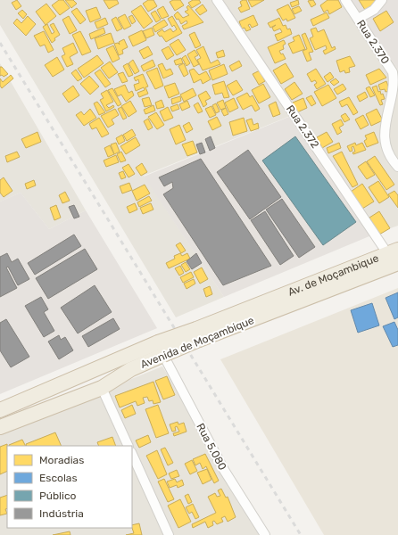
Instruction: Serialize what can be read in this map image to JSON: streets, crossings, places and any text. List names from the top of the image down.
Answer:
{
  "streets": {
    "highway": ["Av. de Moçambique", "Avenida de Moçambique"],
    "street": ["Rua 2.370", "Rua 2.372", "Rua 5.080"]
  },
  "crossings": [
    ["Rua 2.372", "Av. de Moçambique"],
    ["Rua 2.372", "Avenida de Moçambique"],
    ["Av. de Moçambique", "Avenida de Moçambique"],
    ["Avenida de Moçambique", "Rua 5.080"]
  ],
  "legend": [
    "Moradias",
    "Escolas",
    "Público",
    "Indústria"
  ]
}
